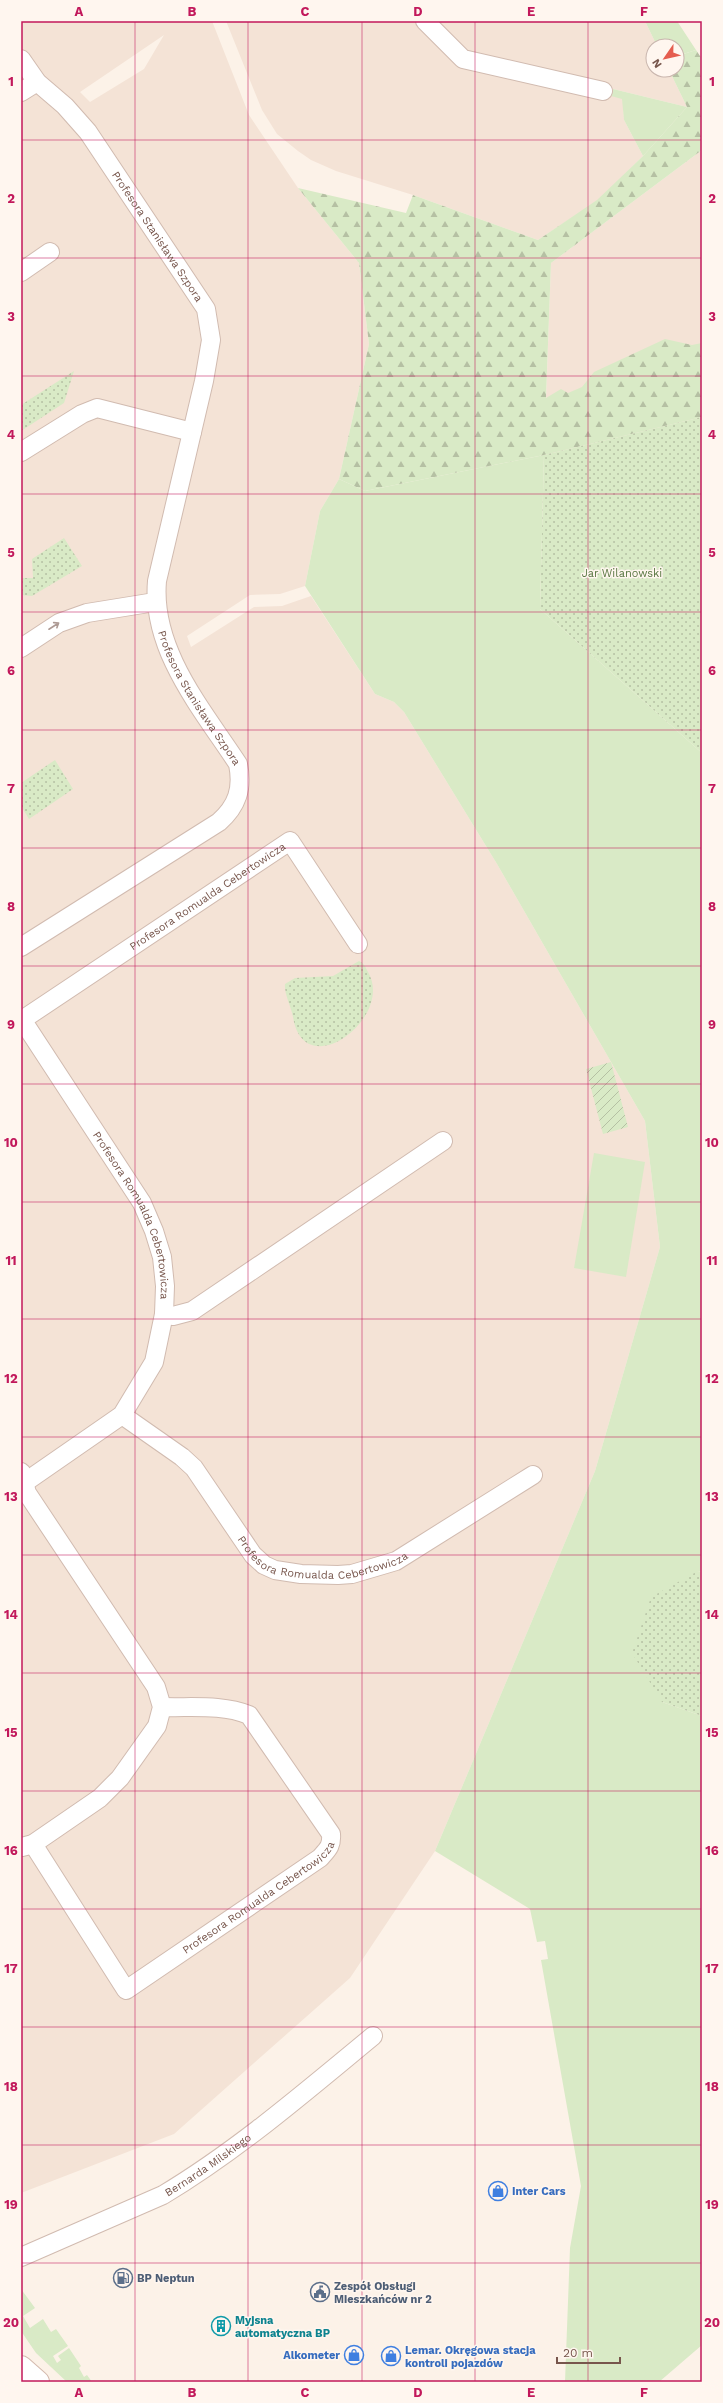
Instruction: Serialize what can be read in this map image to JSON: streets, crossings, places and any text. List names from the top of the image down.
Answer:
{
  "streets": {
    "street": ["Profesora Stanisława Szpora", "Profesora Romualda Cebertowicza", "Bernarda Milskiego"]
  },
  "parks": ["Jar Wilanowski"],
  "places": {
    "shop": ["Inter Cars", "Alkometer", "Lemar. Okręgowa stacja kontroli pojazdów"],
    "fuel station": ["BP Neptun"],
    "public building": ["Zespół Obsługi Mieszkańców nr 2"],
    "building": ["Myjsna automatyczna BP"]
  },
  "scale_bar": "20 m",
  "north": "bottom left",
  "grid": {
    "columns": [
      "A",
      "B",
      "C",
      "D",
      "E",
      "F"
    ],
    "rows": [
      "1",
      "2",
      "3",
      "4",
      "5",
      "6",
      "7",
      "8",
      "9",
      "10",
      "11",
      "12",
      "13",
      "14",
      "15",
      "16",
      "17",
      "18",
      "19",
      "20"
    ]
  }
}
